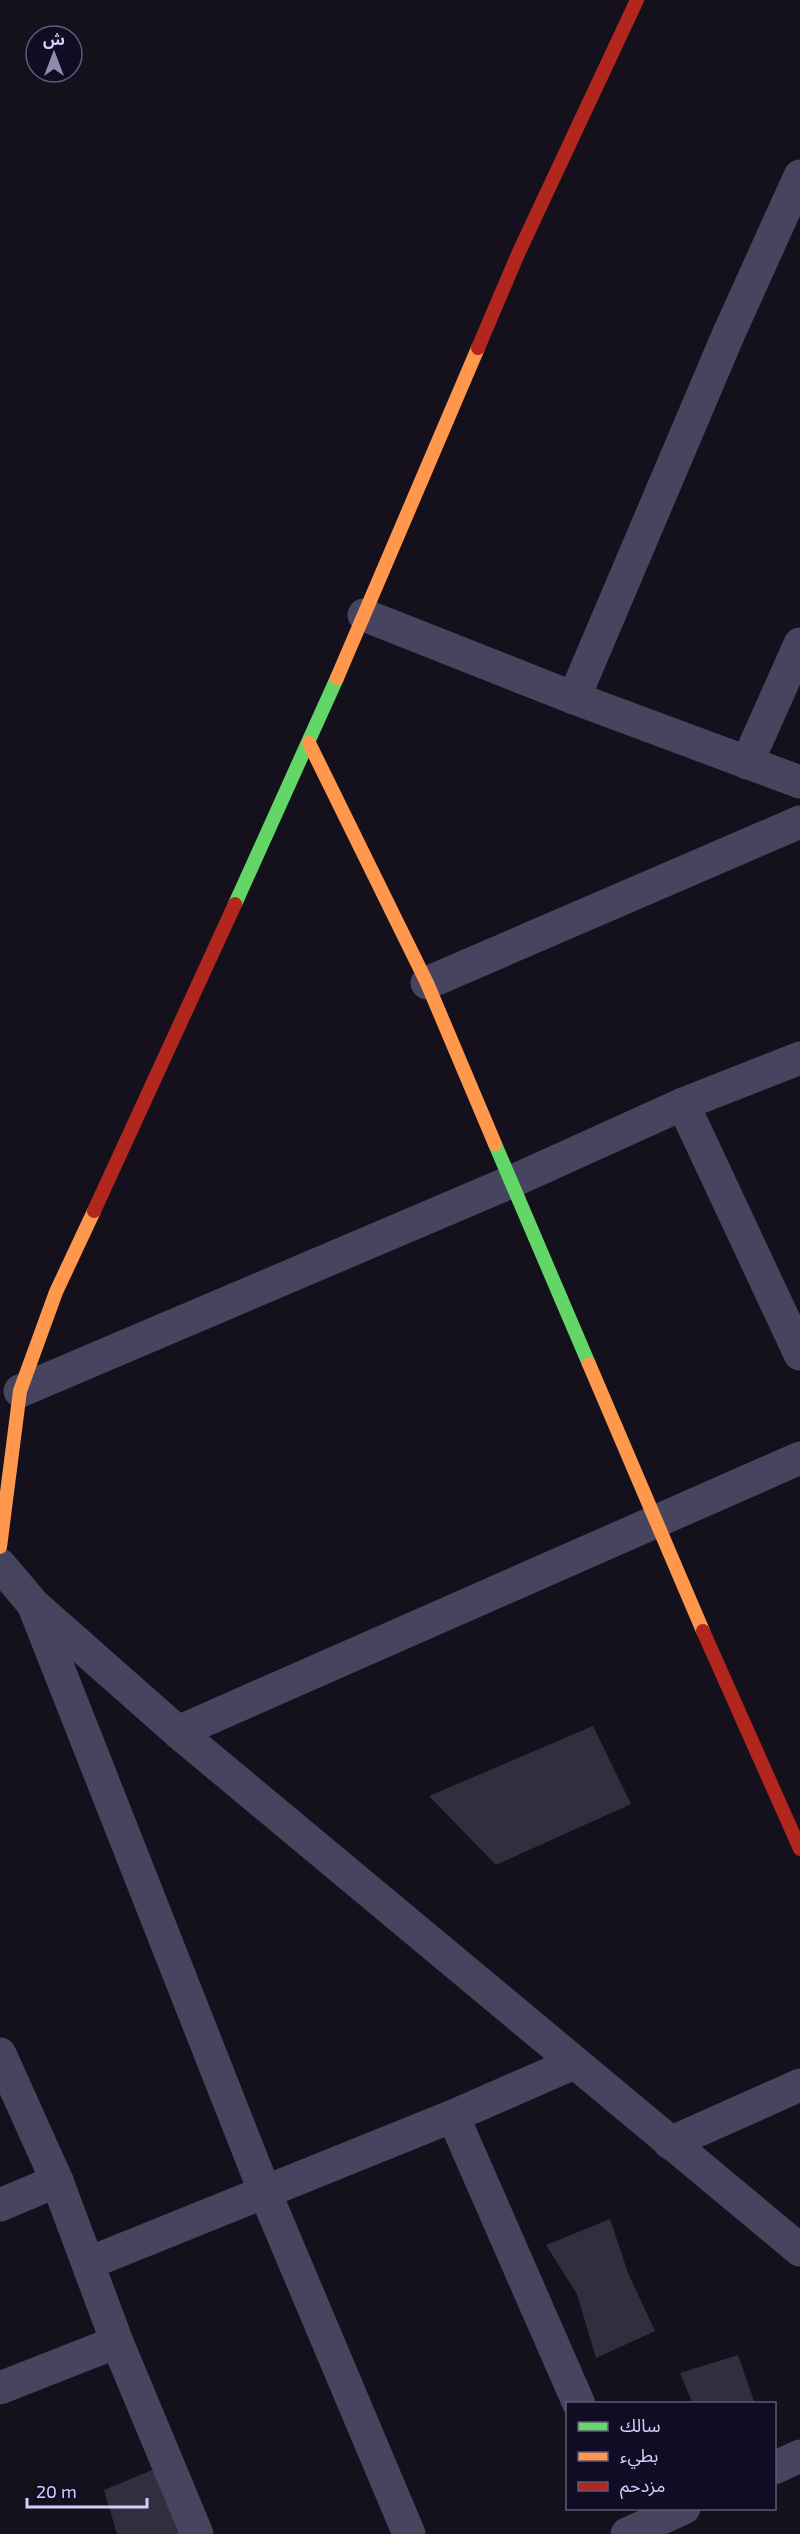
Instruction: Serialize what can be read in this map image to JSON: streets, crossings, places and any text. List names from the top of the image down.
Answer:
{
  "legend": ["سالك", "بطيء", "مزدحم"],
  "scale_bar": "20 m",
  "north": "top"
}
